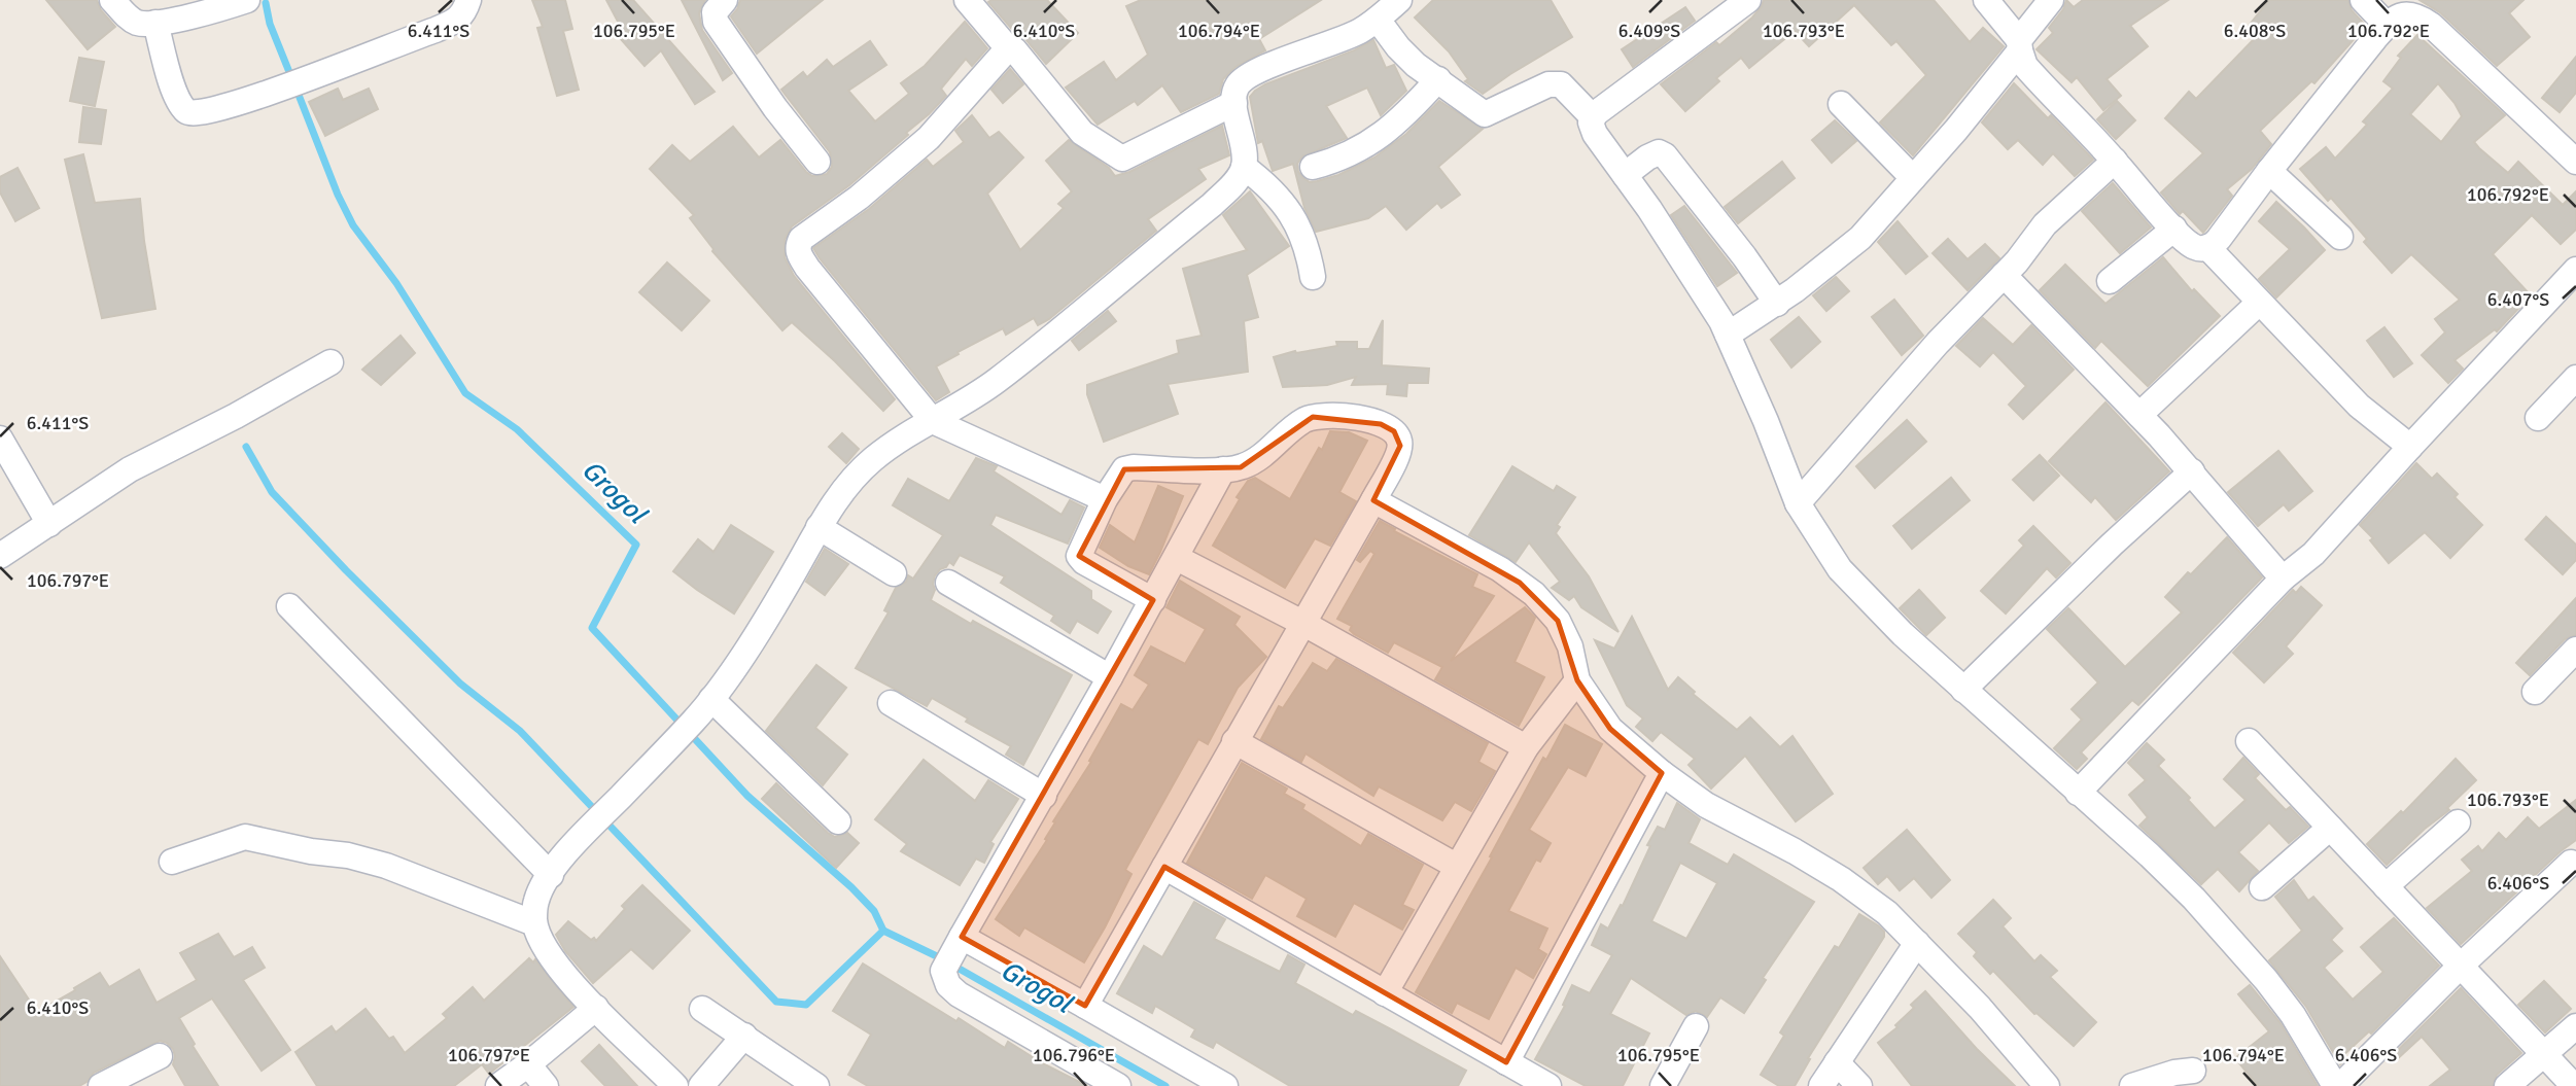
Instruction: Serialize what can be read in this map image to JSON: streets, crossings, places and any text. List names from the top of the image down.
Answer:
{
  "water": ["Grogol"],
  "coordinates": [
    "6.411°S",
    "6.410°S",
    "6.409°S",
    "6.408°S",
    "106.795°E",
    "106.794°E",
    "106.793°E",
    "106.792°E",
    "6.407°S",
    "106.797°E",
    "6.406°S",
    "106.796°E"
  ]
}
